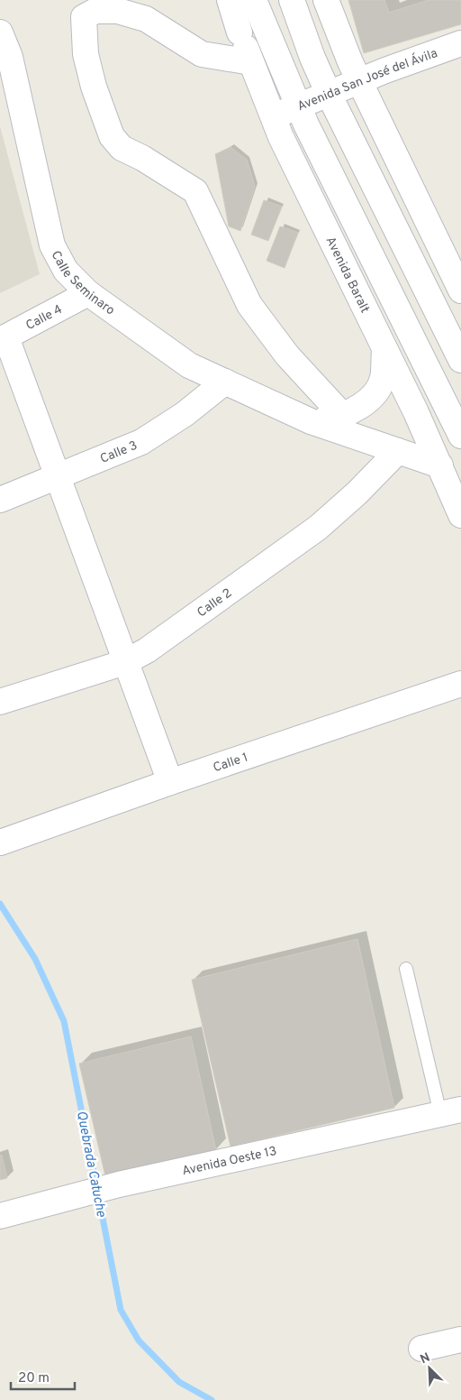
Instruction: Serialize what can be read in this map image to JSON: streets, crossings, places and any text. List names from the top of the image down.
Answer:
{
  "streets": {
    "street": [
      "Avenida San José del Ávila",
      "Avenida Baralt",
      "Calle Seminaro",
      "Calle 4",
      "Calle 3",
      "Calle 2",
      "Calle 1",
      "Avenida Oeste 13"
    ]
  },
  "crossings": [
    ["Avenida San José del Ávila", "Avenida Baralt"],
    ["Avenida Baralt", "Calle Seminaro"],
    ["Calle Seminaro", "Calle 4"],
    ["Calle Seminaro", "Calle 3"],
    ["Calle Seminaro", "Calle 2"]
  ],
  "water": ["Quebrada Catuche"],
  "scale_bar": "20 m",
  "north": "top left"
}
